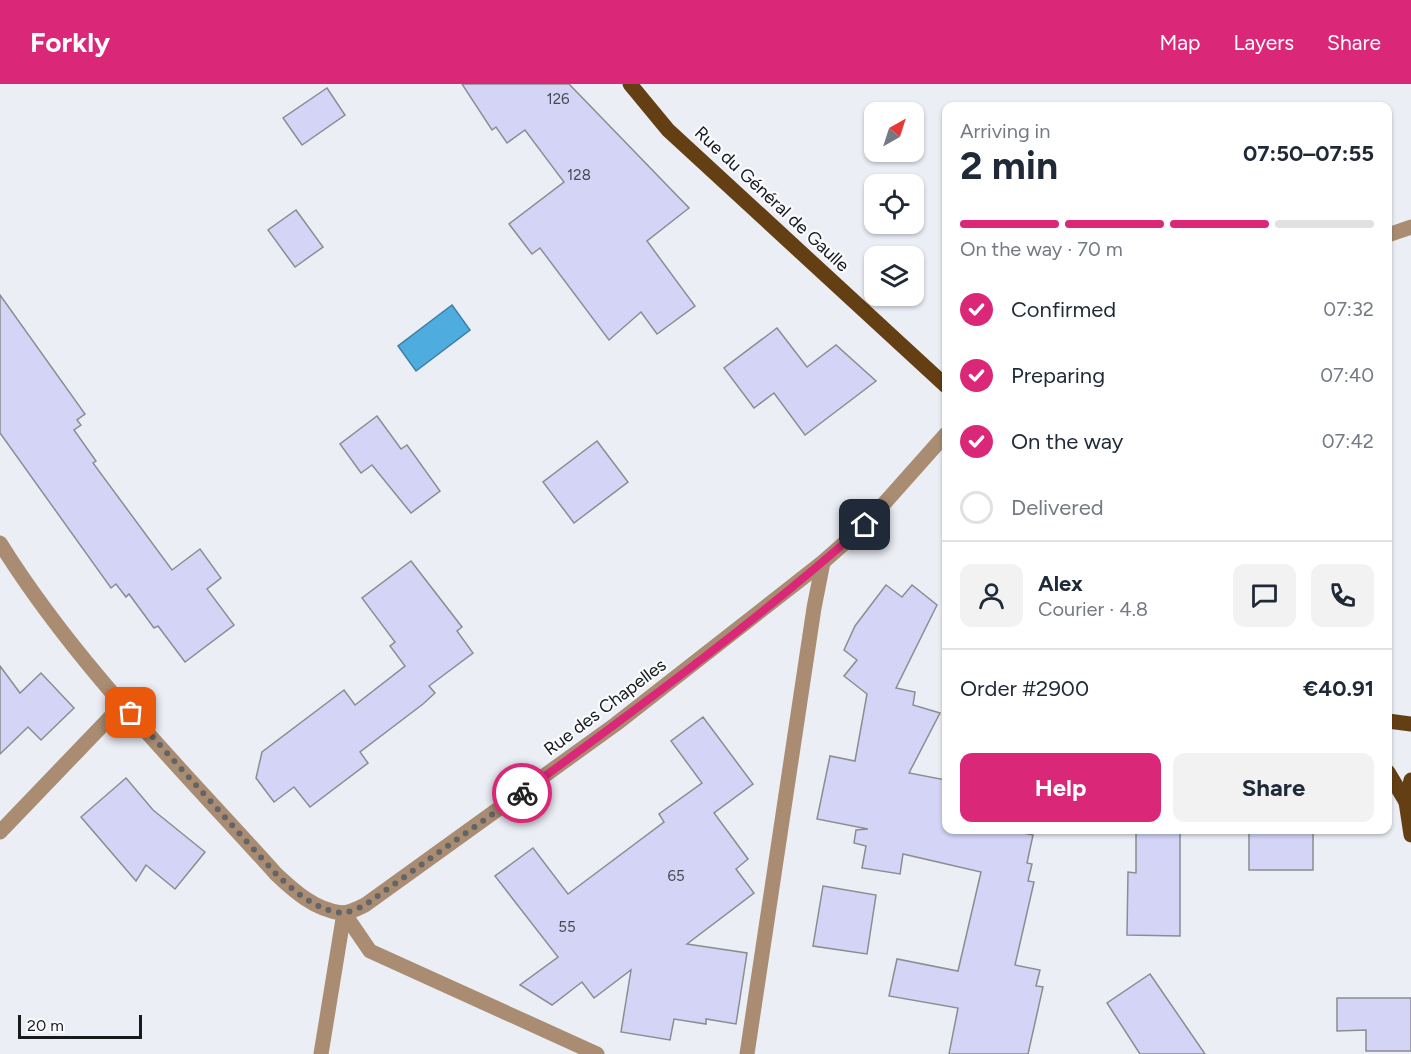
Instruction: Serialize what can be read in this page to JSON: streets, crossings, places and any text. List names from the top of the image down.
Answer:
{
  "streets": {
    "main road": ["Rue du Général de Gaulle"],
    "street": ["Rue des Chapelles"]
  },
  "house_numbers": [
    "126",
    "128",
    "65",
    "55"
  ],
  "scale_bar": "20 m",
  "north": "top right",
  "page": {
    "header": "Forkly",
    "nav": ["Map", "Layers", "Share"],
    "heading": ["2 min", "Arriving in", "07:50–07:55"],
    "panel": [
      "Alex",
      "Courier · 4.8",
      "Order #2900",
      "€40.91"
    ],
    "bar": "On the way · 70 m",
    "list": [
      ["Confirmed", "07:32"],
      ["Preparing", "07:40"],
      ["On the way", "07:42"],
      "Delivered"
    ],
    "buttons": ["Help", "Share"],
    "scale": "20 m"
  }
}
